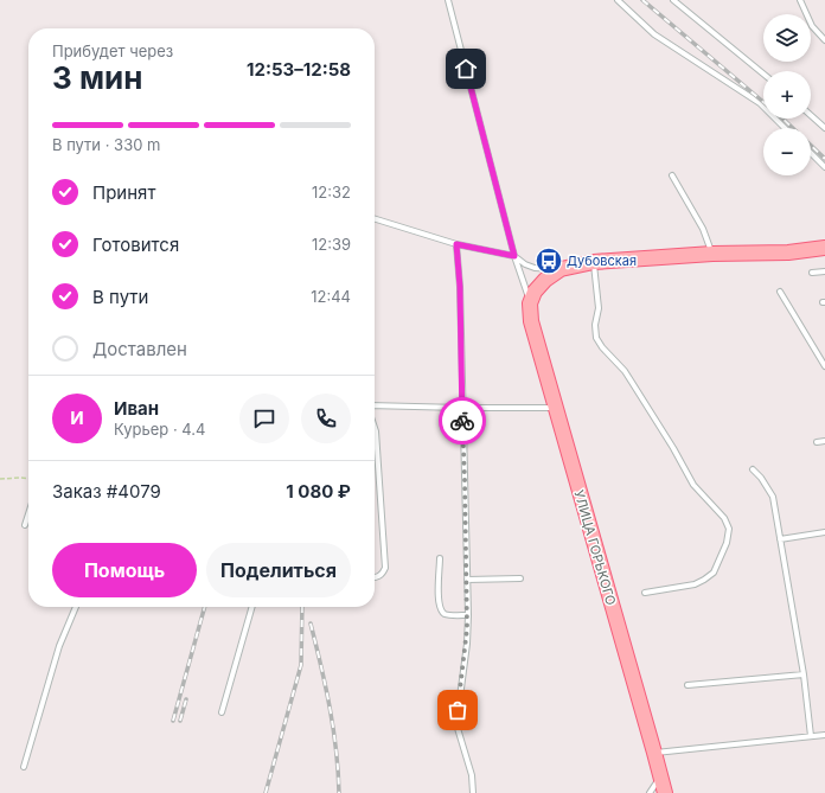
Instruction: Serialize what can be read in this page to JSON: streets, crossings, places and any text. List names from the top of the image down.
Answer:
{
  "streets": {
    "main road": ["УЛИЦА ГОРЬКОГО"]
  },
  "places": {
    "bus stop": ["Дубовская"]
  },
  "page": {
    "map_buttons": ["+", "−"],
    "heading": ["3 мин", "Прибудет через", "12:53–12:58"],
    "panel": [
      "Иван",
      "Курьер · 4.4",
      "Заказ #4079",
      "1 080 ₽"
    ],
    "bar": "В пути · 330 m",
    "list": [
      ["Принят", "12:32"],
      ["Готовится", "12:39"],
      ["В пути", "12:44"],
      "Доставлен"
    ],
    "round": "И",
    "buttons": ["Помощь", "Поделиться"]
  }
}
